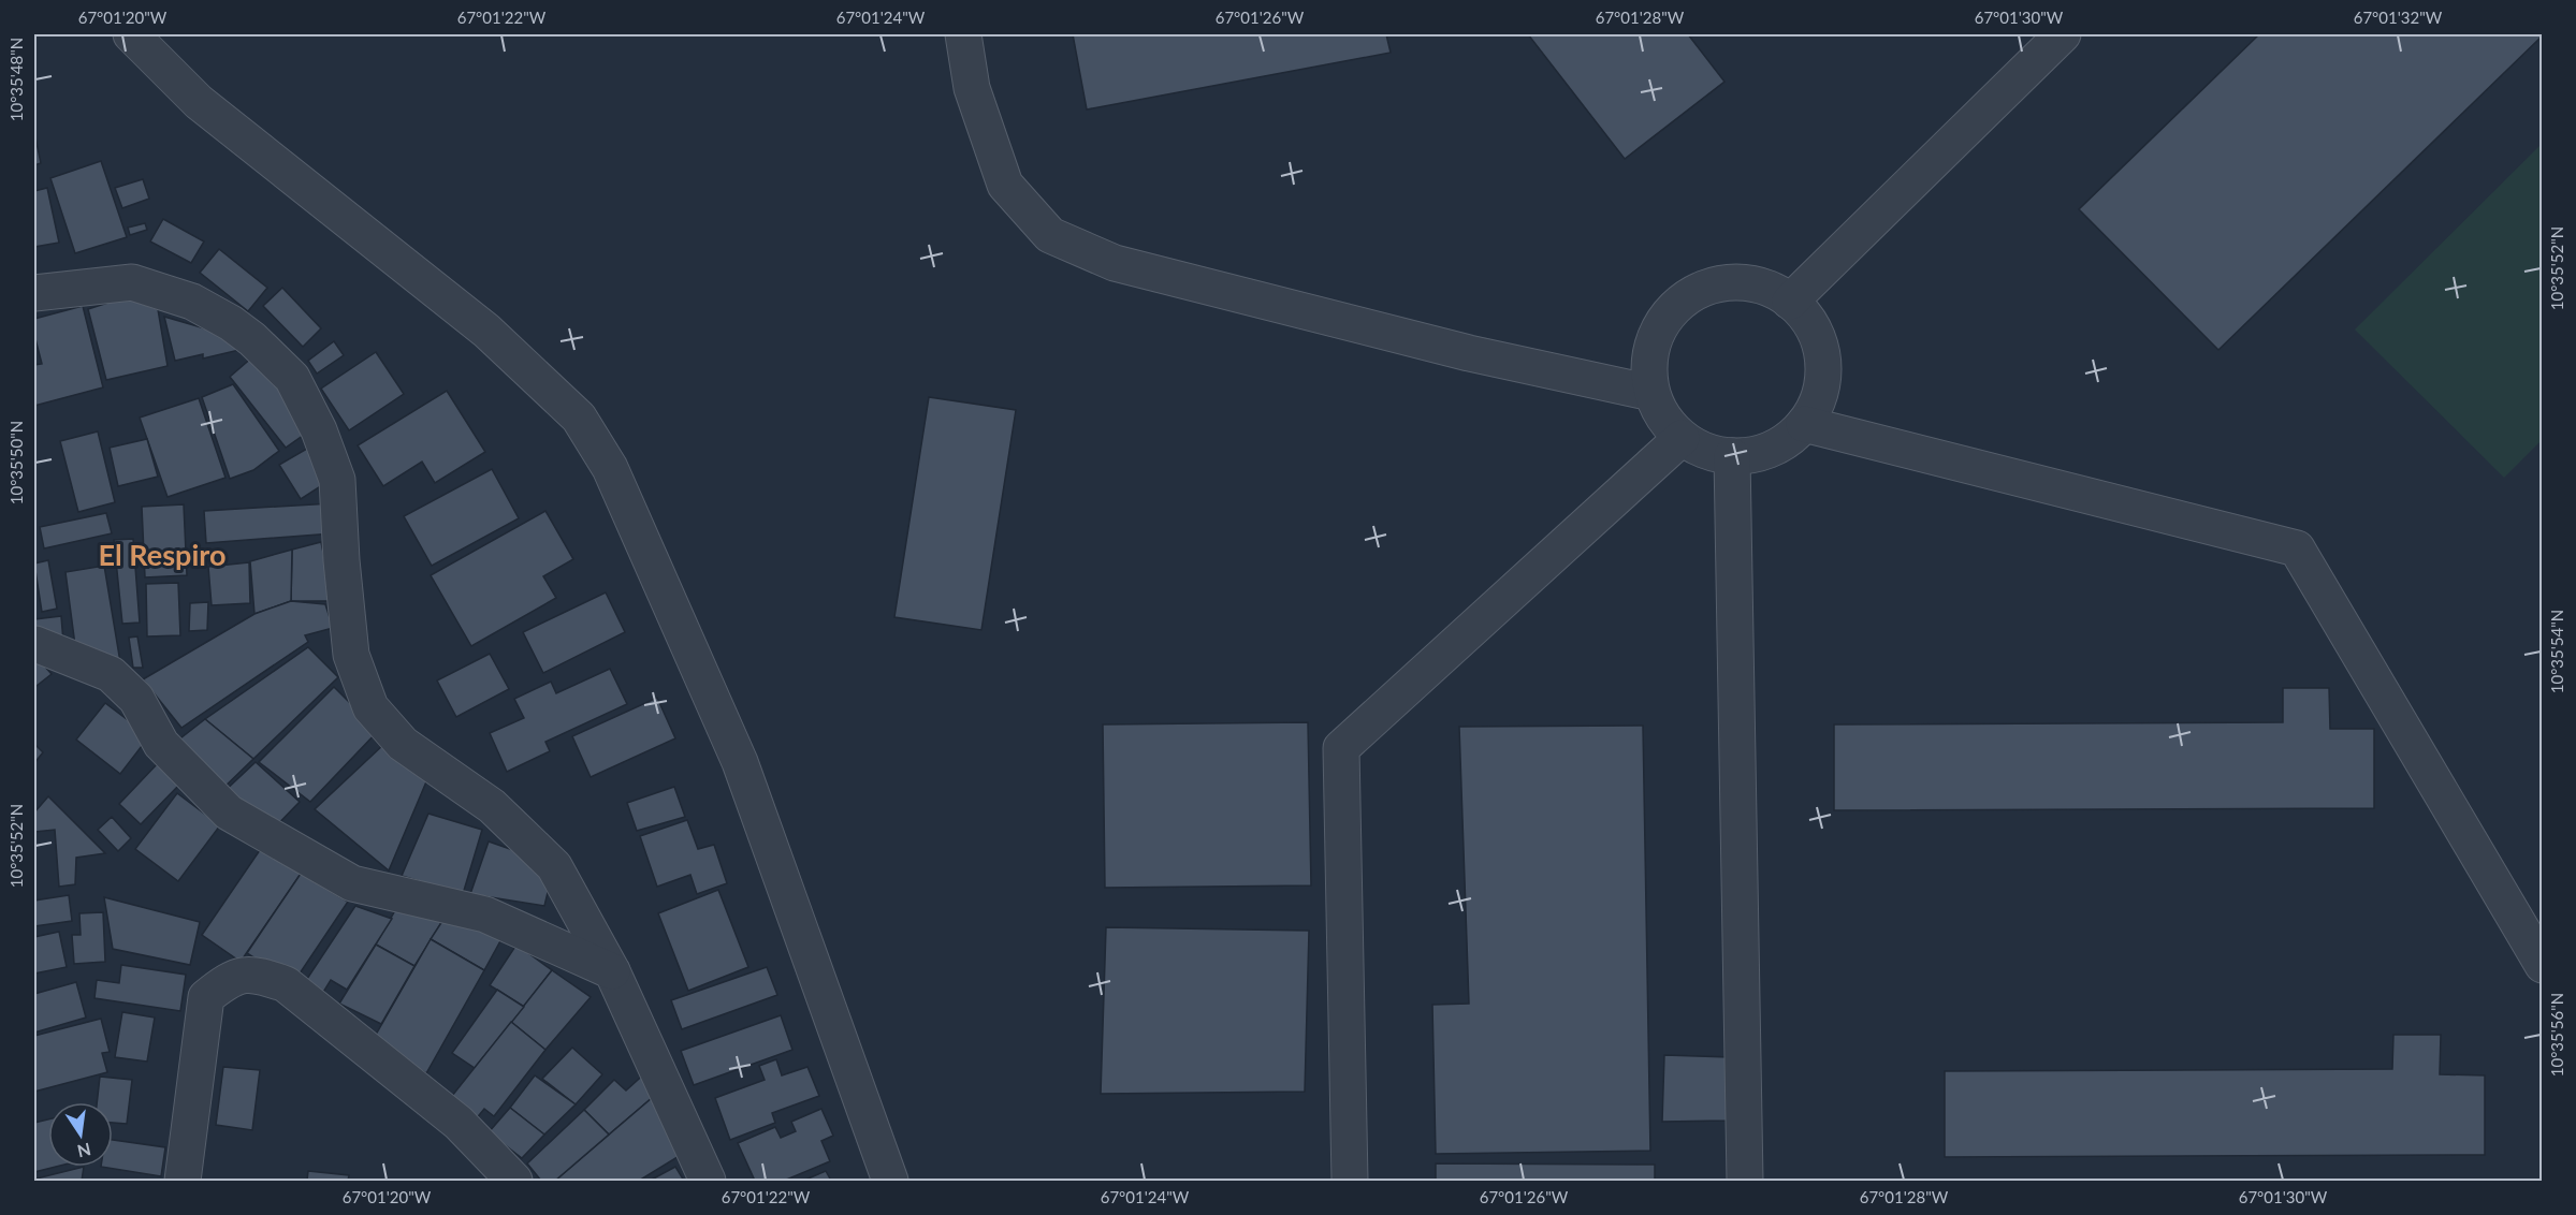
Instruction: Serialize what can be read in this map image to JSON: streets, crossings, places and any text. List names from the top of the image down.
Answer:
{
  "districts": ["El Respiro"],
  "north": "bottom",
  "coordinates": [
    "67°01'20\"W",
    "67°01'22\"W",
    "67°01'24\"W",
    "67°01'26\"W",
    "67°01'28\"W",
    "67°01'30\"W",
    "67°01'32\"W",
    "10°35'48\"N",
    "10°35'52\"N",
    "10°35'50\"N",
    "10°35'54\"N",
    "10°35'56\"N"
  ]
}
